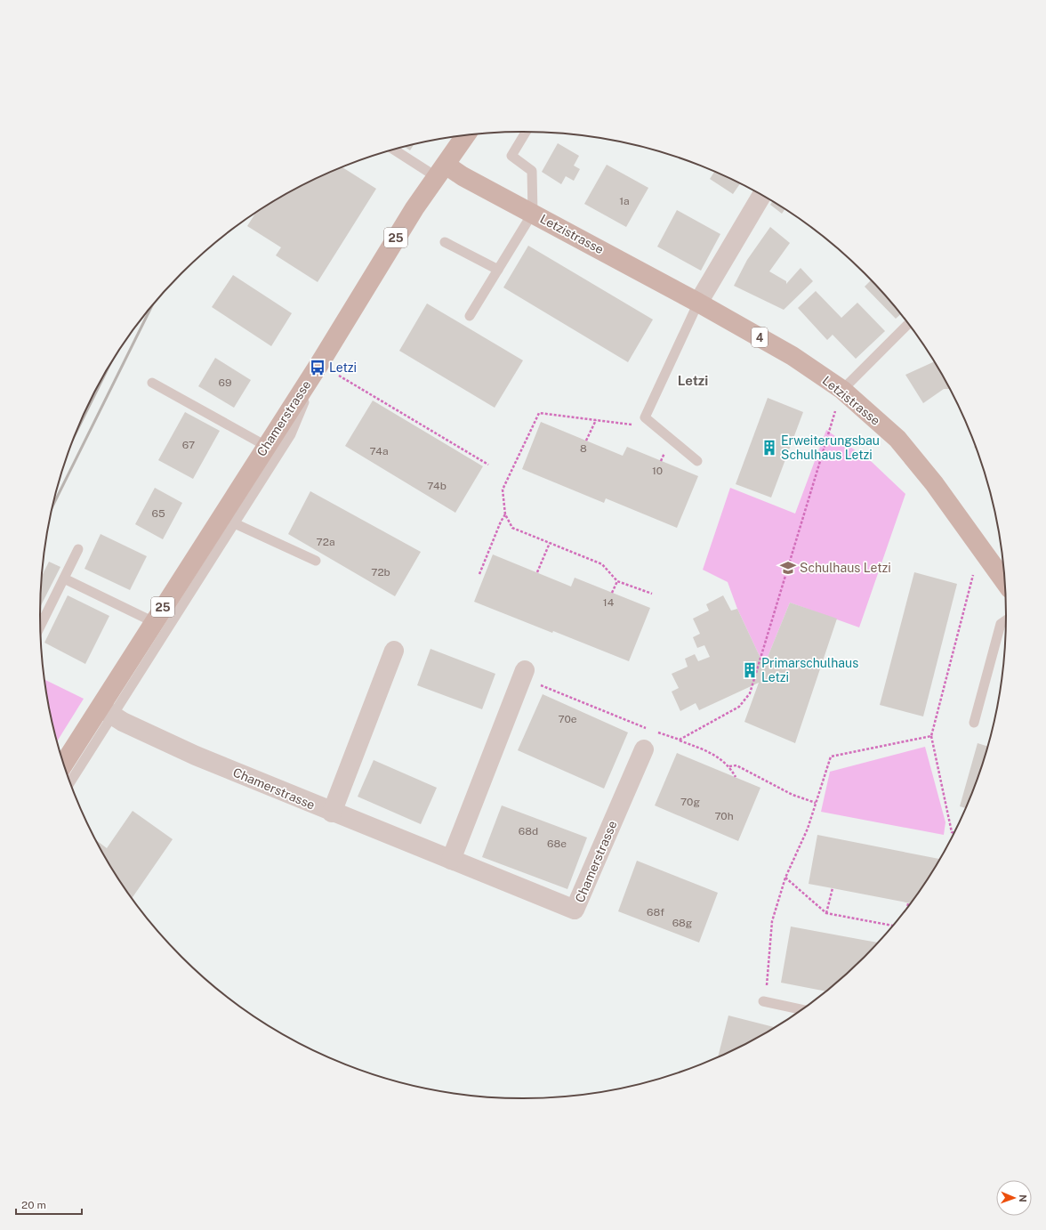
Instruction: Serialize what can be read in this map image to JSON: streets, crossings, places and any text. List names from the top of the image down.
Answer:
{
  "streets": {
    "main road": [
      "Letzistrasse",
      "25",
      "4",
      "Chamerstrasse"
    ]
  },
  "crossings": [
    ["Letzistrasse", "Chamerstrasse"]
  ],
  "districts": ["Letzi"],
  "places": {
    "bus stop": ["Letzi"],
    "building": ["Erweiterungsbau Schulhaus Letzi", "Primarschulhaus Letzi"],
    "school or university": ["Schulhaus Letzi"]
  },
  "house_numbers": [
    "1a",
    "69",
    "67",
    "8",
    "74a",
    "10",
    "74b",
    "65",
    "72a",
    "72b",
    "14",
    "70e",
    "70g",
    "70h",
    "68d",
    "68e",
    "68f",
    "68g"
  ],
  "scale_bar": "20 m",
  "north": "right"
}
